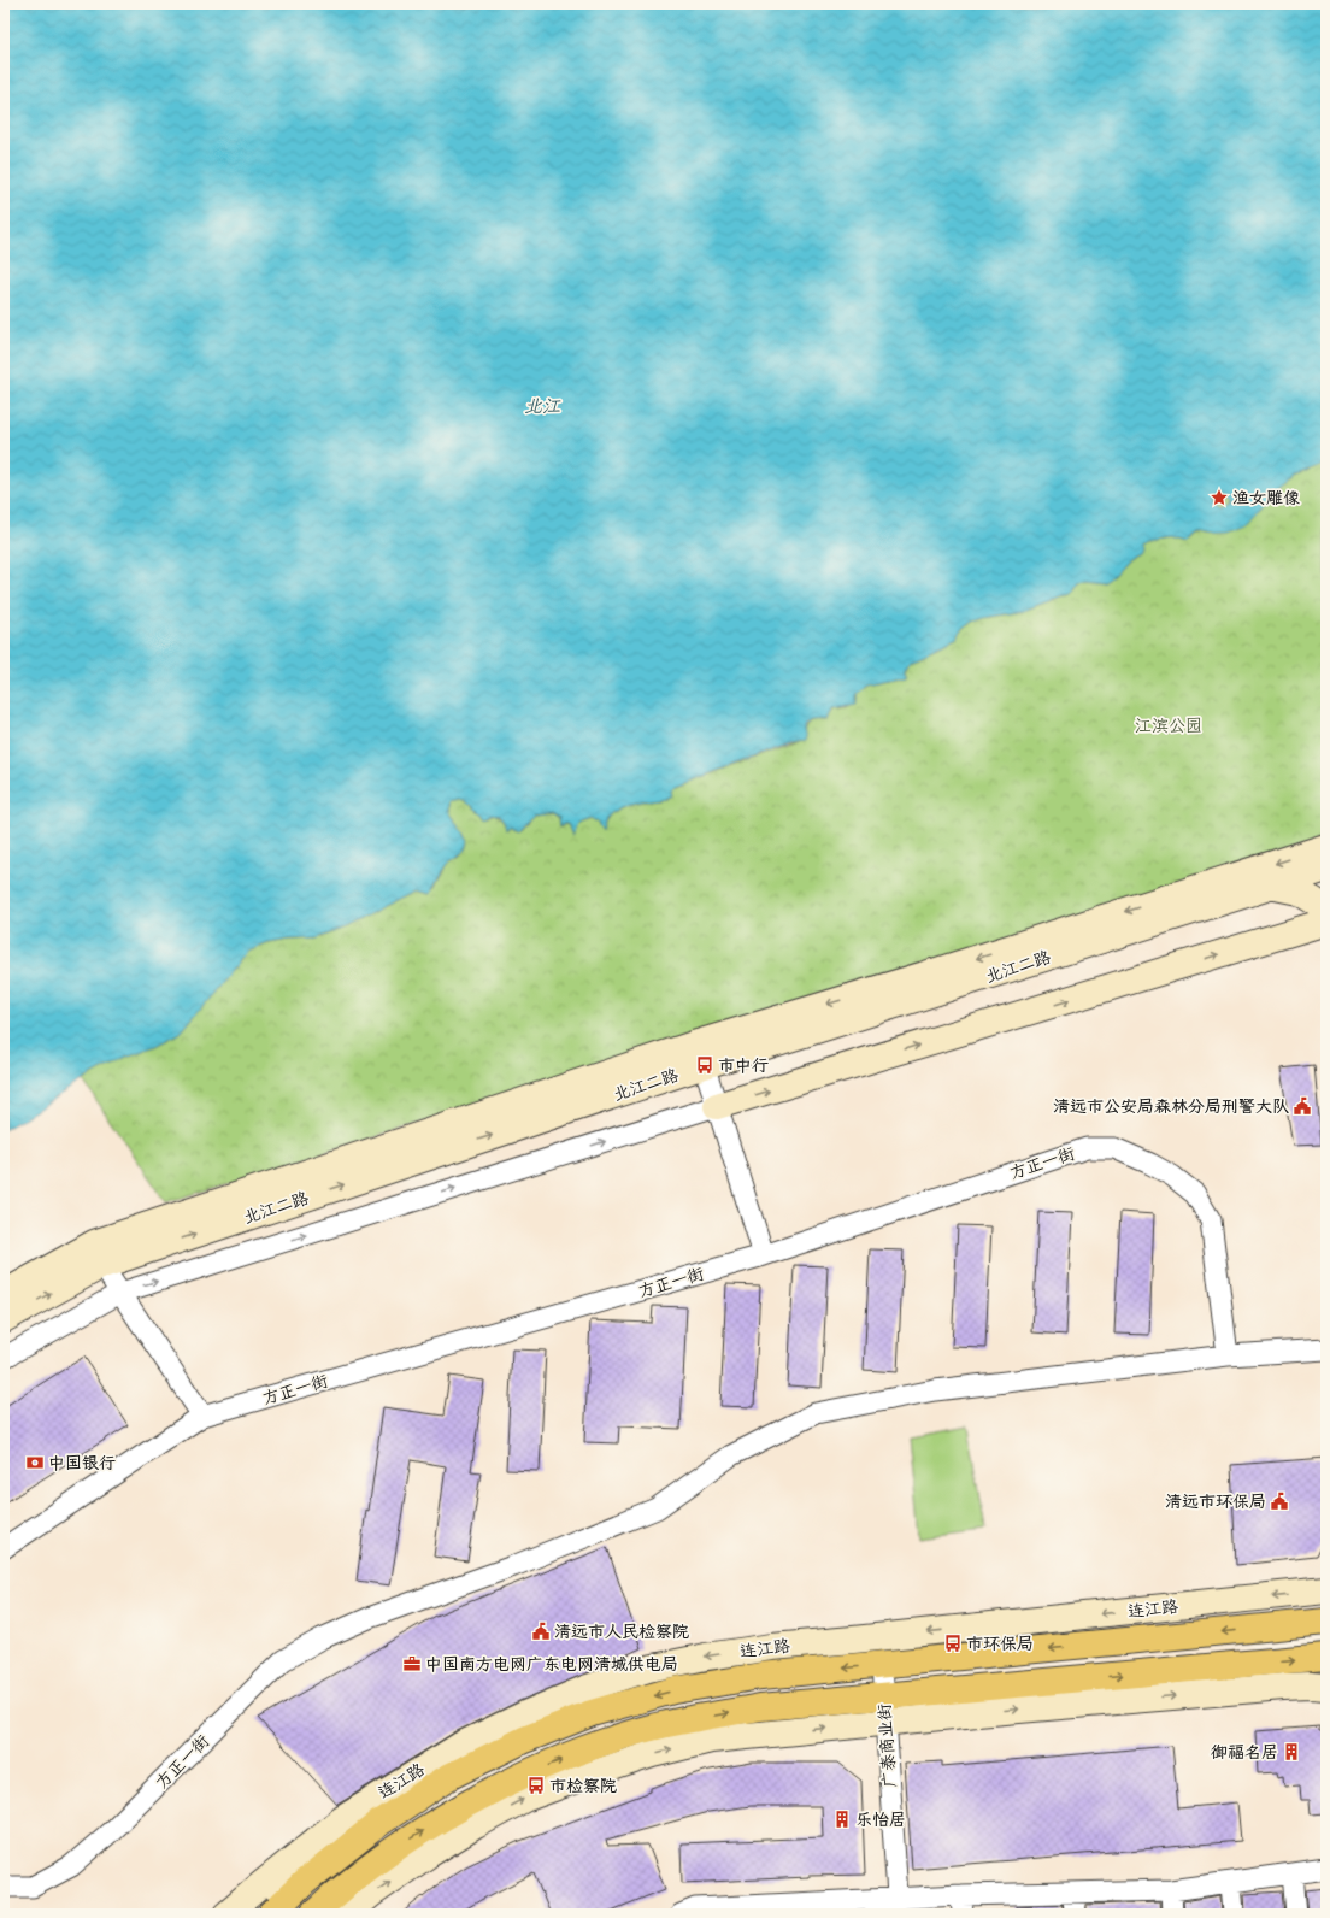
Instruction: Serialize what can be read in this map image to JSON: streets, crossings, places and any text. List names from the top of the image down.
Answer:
{
  "streets": {
    "main road": ["北江二路", "连江路"],
    "street": ["方正一街", "广泰商业街"]
  },
  "crossings": [
    ["连江路", "广泰商业街"]
  ],
  "water": ["北江"],
  "parks": ["江滨公园"],
  "places": {
    "place": ["渔女雕像"],
    "bus stop": ["市中行", "市环保局", "市检察院"],
    "public building": ["清远市公安局森林分局刑警大队", "清远市环保局", "清远市人民检察院"],
    "bank": ["中国银行"],
    "office": ["中国南方电网广东电网清城供电局"],
    "building": ["御福名居", "乐怡居"]
  }
}
